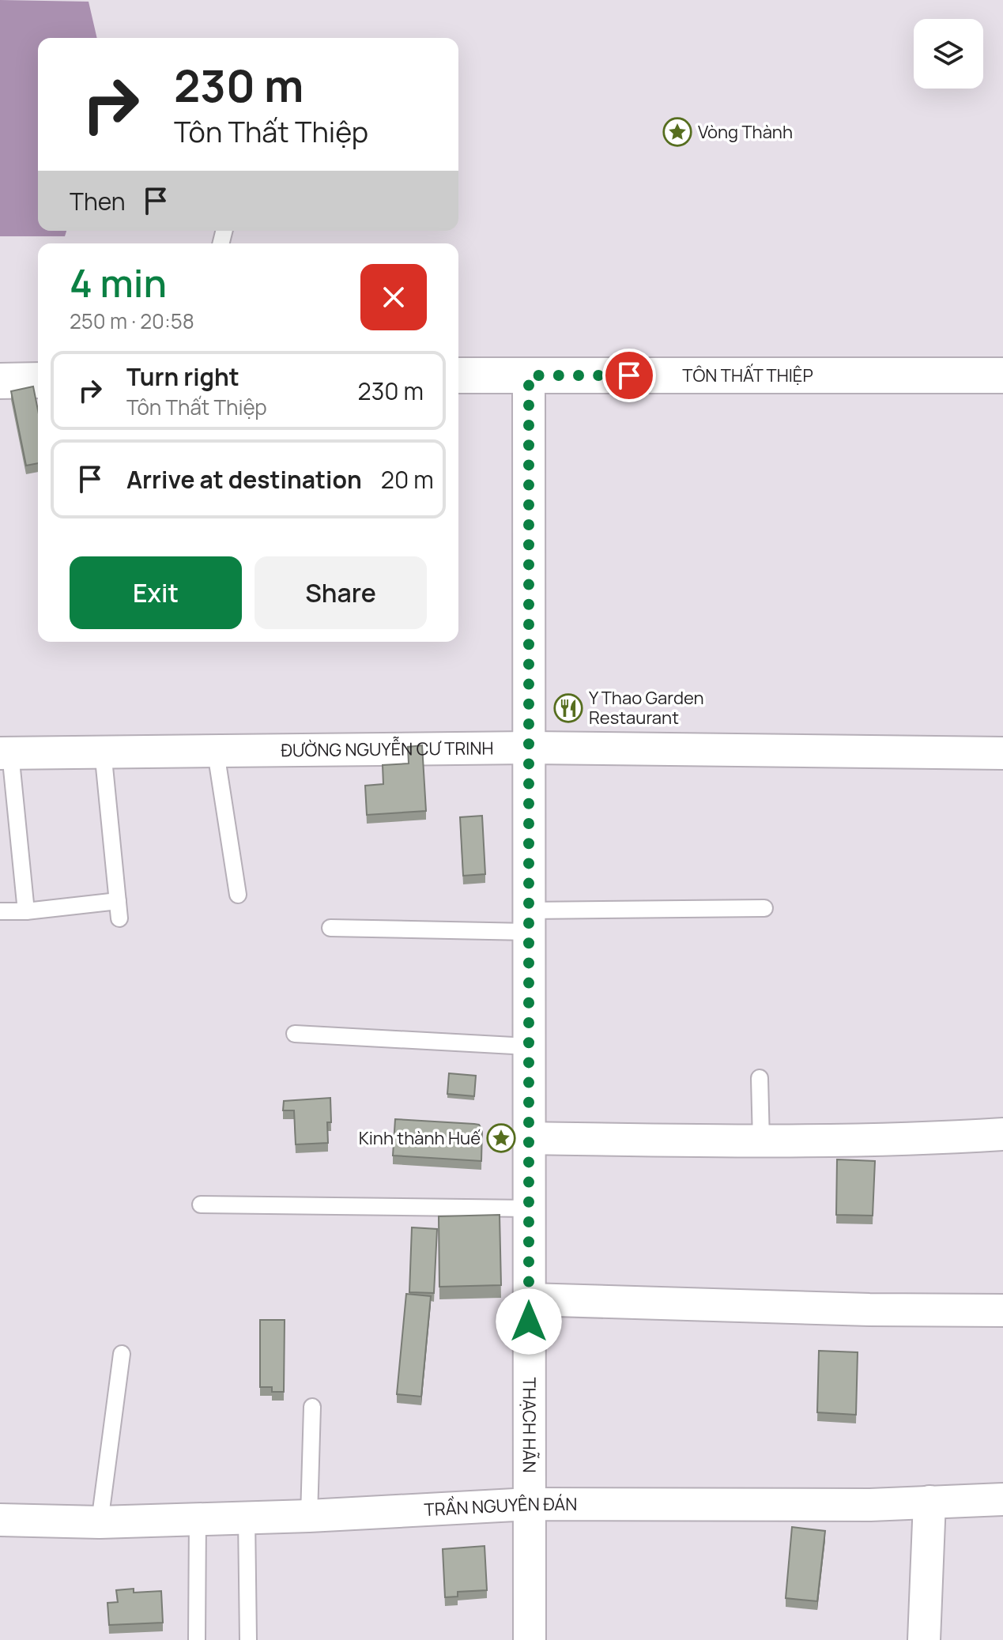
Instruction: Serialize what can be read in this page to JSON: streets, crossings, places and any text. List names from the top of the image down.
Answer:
{
  "streets": {
    "street": [
      "TÔN THẤT THIỆP",
      "ĐƯỜNG NGUYỄN CƯ TRINH",
      "THẠCH HÃN",
      "TRẦN NGUYÊN ĐÁN"
    ]
  },
  "crossings": [
    ["TÔN THẤT THIỆP", "THẠCH HÃN"],
    ["ĐƯỜNG NGUYỄN CƯ TRINH", "THẠCH HÃN"],
    ["THẠCH HÃN", "TRẦN NGUYÊN ĐÁN"]
  ],
  "places": {
    "place": ["Vòng Thành", "Kinh thành Huế"],
    "restaurant": ["Y Thao Garden Restaurant"]
  },
  "page": {
    "turn": ["230 m", "Tôn Thất Thiệp"],
    "then": "Then",
    "heading": ["4 min", "250 m · 20:58"],
    "list": [
      {
        "name": "Turn right",
        "note": "Tôn Thất Thiệp",
        "value": "230 m"
      },
      {
        "name": "Arrive at destination",
        "value": "20 m"
      }
    ],
    "buttons": ["Exit", "Share"]
  }
}
